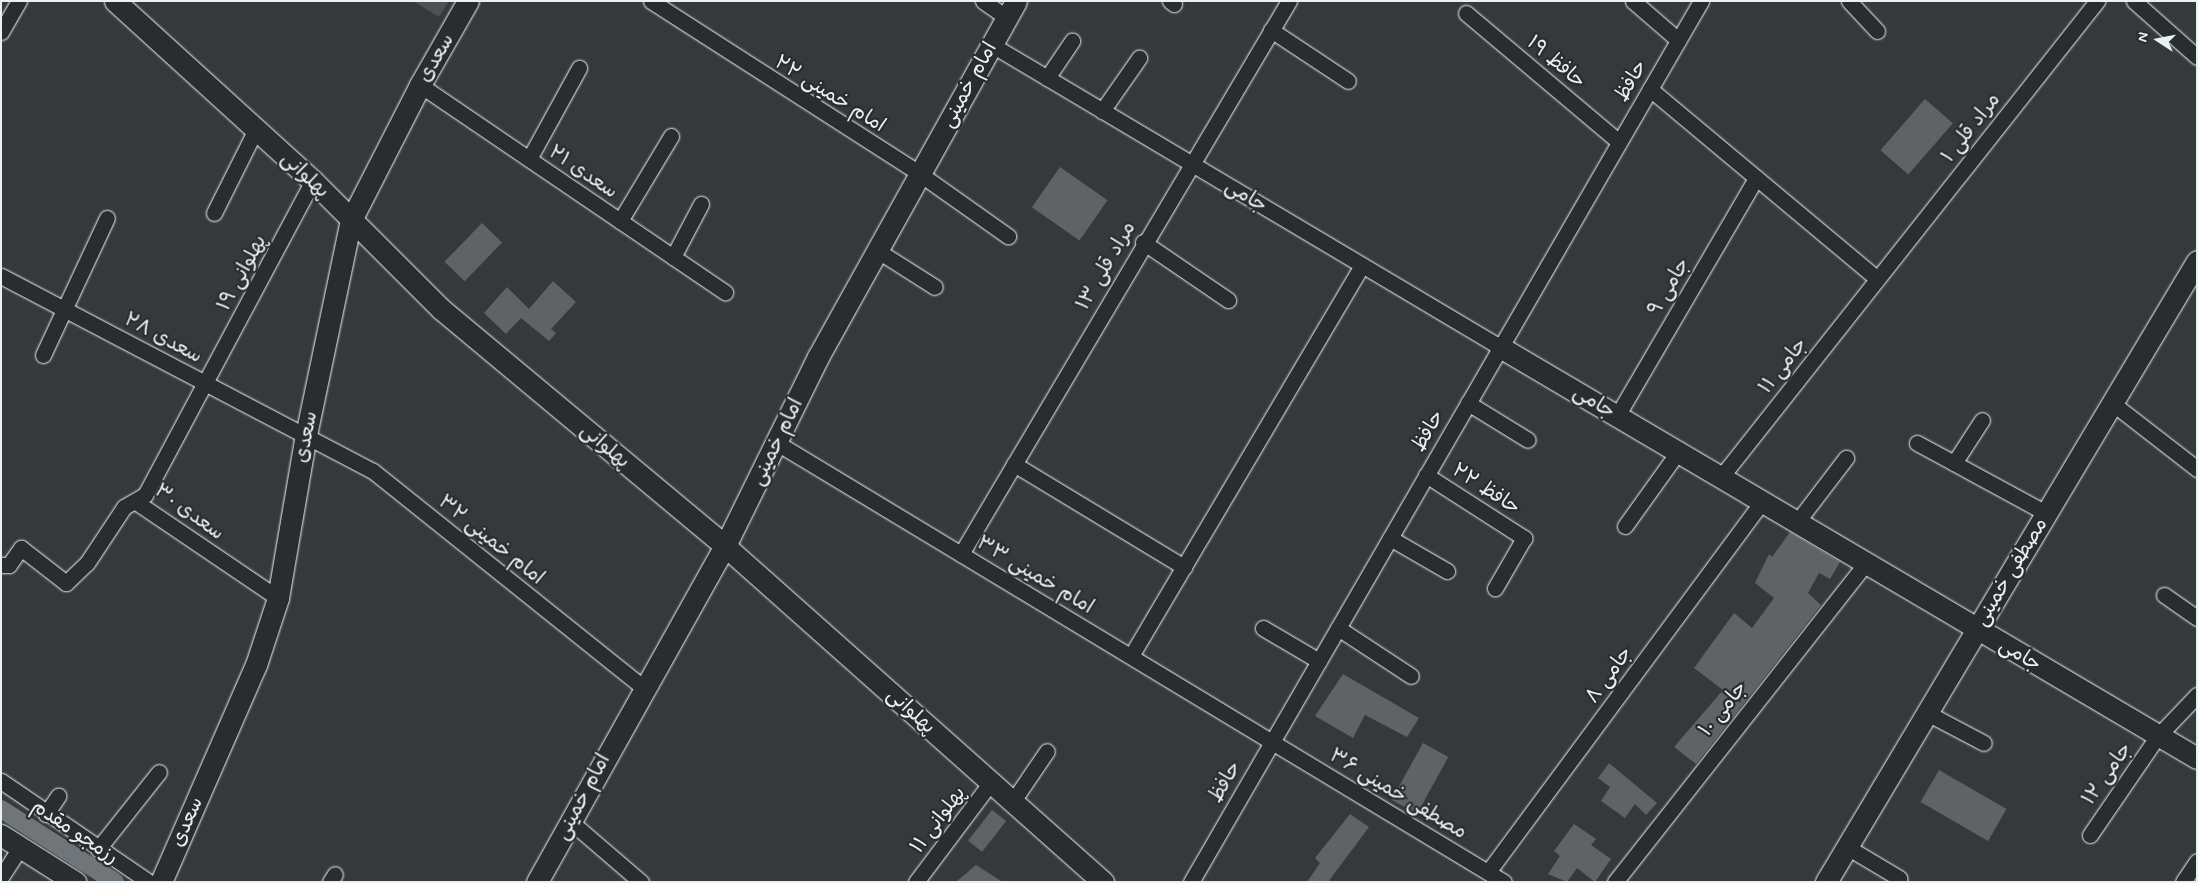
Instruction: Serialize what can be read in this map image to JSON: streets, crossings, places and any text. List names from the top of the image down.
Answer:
{
  "streets": {
    "main road": [
      "سعدی",
      "امام خمینی",
      "پهلوانی",
      "جامی",
      "مصطفی خمینی",
      "رزمجو مقدم"
    ],
    "street": [
      "حافظ ۱۹",
      "حافظ",
      "امام خمینی ۲۲",
      "مراد قلی ۱",
      "سعدی ۲۱",
      "مراد قلی ۱۳",
      "پهلوانی ۱۹",
      "جامی ۹",
      "سعدی ۲۸",
      "جامی ۱۱",
      "حافظ ۲۲",
      "سعدی ۳۰",
      "امام خمینی ۳۲",
      "امام خمینی ۳۳",
      "جامی ۸",
      "جامی ۱۰",
      "جامی ۱۲",
      "مصطفی خمینی ۳۶",
      "پهلوانی ۱۱"
    ]
  },
  "crossings": [
    ["سعدی", "سعدی ۲۱"],
    ["سعدی", "پهلوانی"],
    ["سعدی", "سعدی ۲۸"],
    ["سعدی", "سعدی ۳۰"],
    ["سعدی", "امام خمینی ۳۲"],
    ["حافظ ۱۹", "حافظ"],
    ["حافظ", "جامی"],
    ["حافظ", "حافظ ۲۲"],
    ["حافظ", "امام خمینی ۳۳"],
    ["حافظ", "مصطفی خمینی ۳۶"],
    ["امام خمینی", "امام خمینی ۲۲"],
    ["امام خمینی", "پهلوانی"],
    ["امام خمینی", "جامی"],
    ["امام خمینی", "امام خمینی ۳۲"],
    ["امام خمینی", "امام خمینی ۳۳"],
    ["مراد قلی ۱", "جامی ۱۱"],
    ["پهلوانی", "پهلوانی ۱۹"],
    ["پهلوانی", "پهلوانی ۱۱"],
    ["جامی", "مراد قلی ۱۳"],
    ["جامی", "جامی ۹"],
    ["جامی", "جامی ۱۱"],
    ["جامی", "مصطفی خمینی"],
    ["جامی", "جامی ۸"],
    ["جامی", "جامی ۱۰"],
    ["جامی", "جامی ۱۲"],
    ["مراد قلی ۱۳", "امام خمینی ۳۳"],
    ["پهلوانی ۱۹", "سعدی ۲۸"],
    ["پهلوانی ۱۹", "سعدی ۳۰"],
    ["سعدی ۲۸", "سعدی ۳۰"],
    ["سعدی ۲۸", "امام خمینی ۳۲"],
    ["امام خمینی ۳۳", "مصطفی خمینی ۳۶"],
    ["جامی ۸", "مصطفی خمینی ۳۶"]
  ],
  "north": "left"
}
